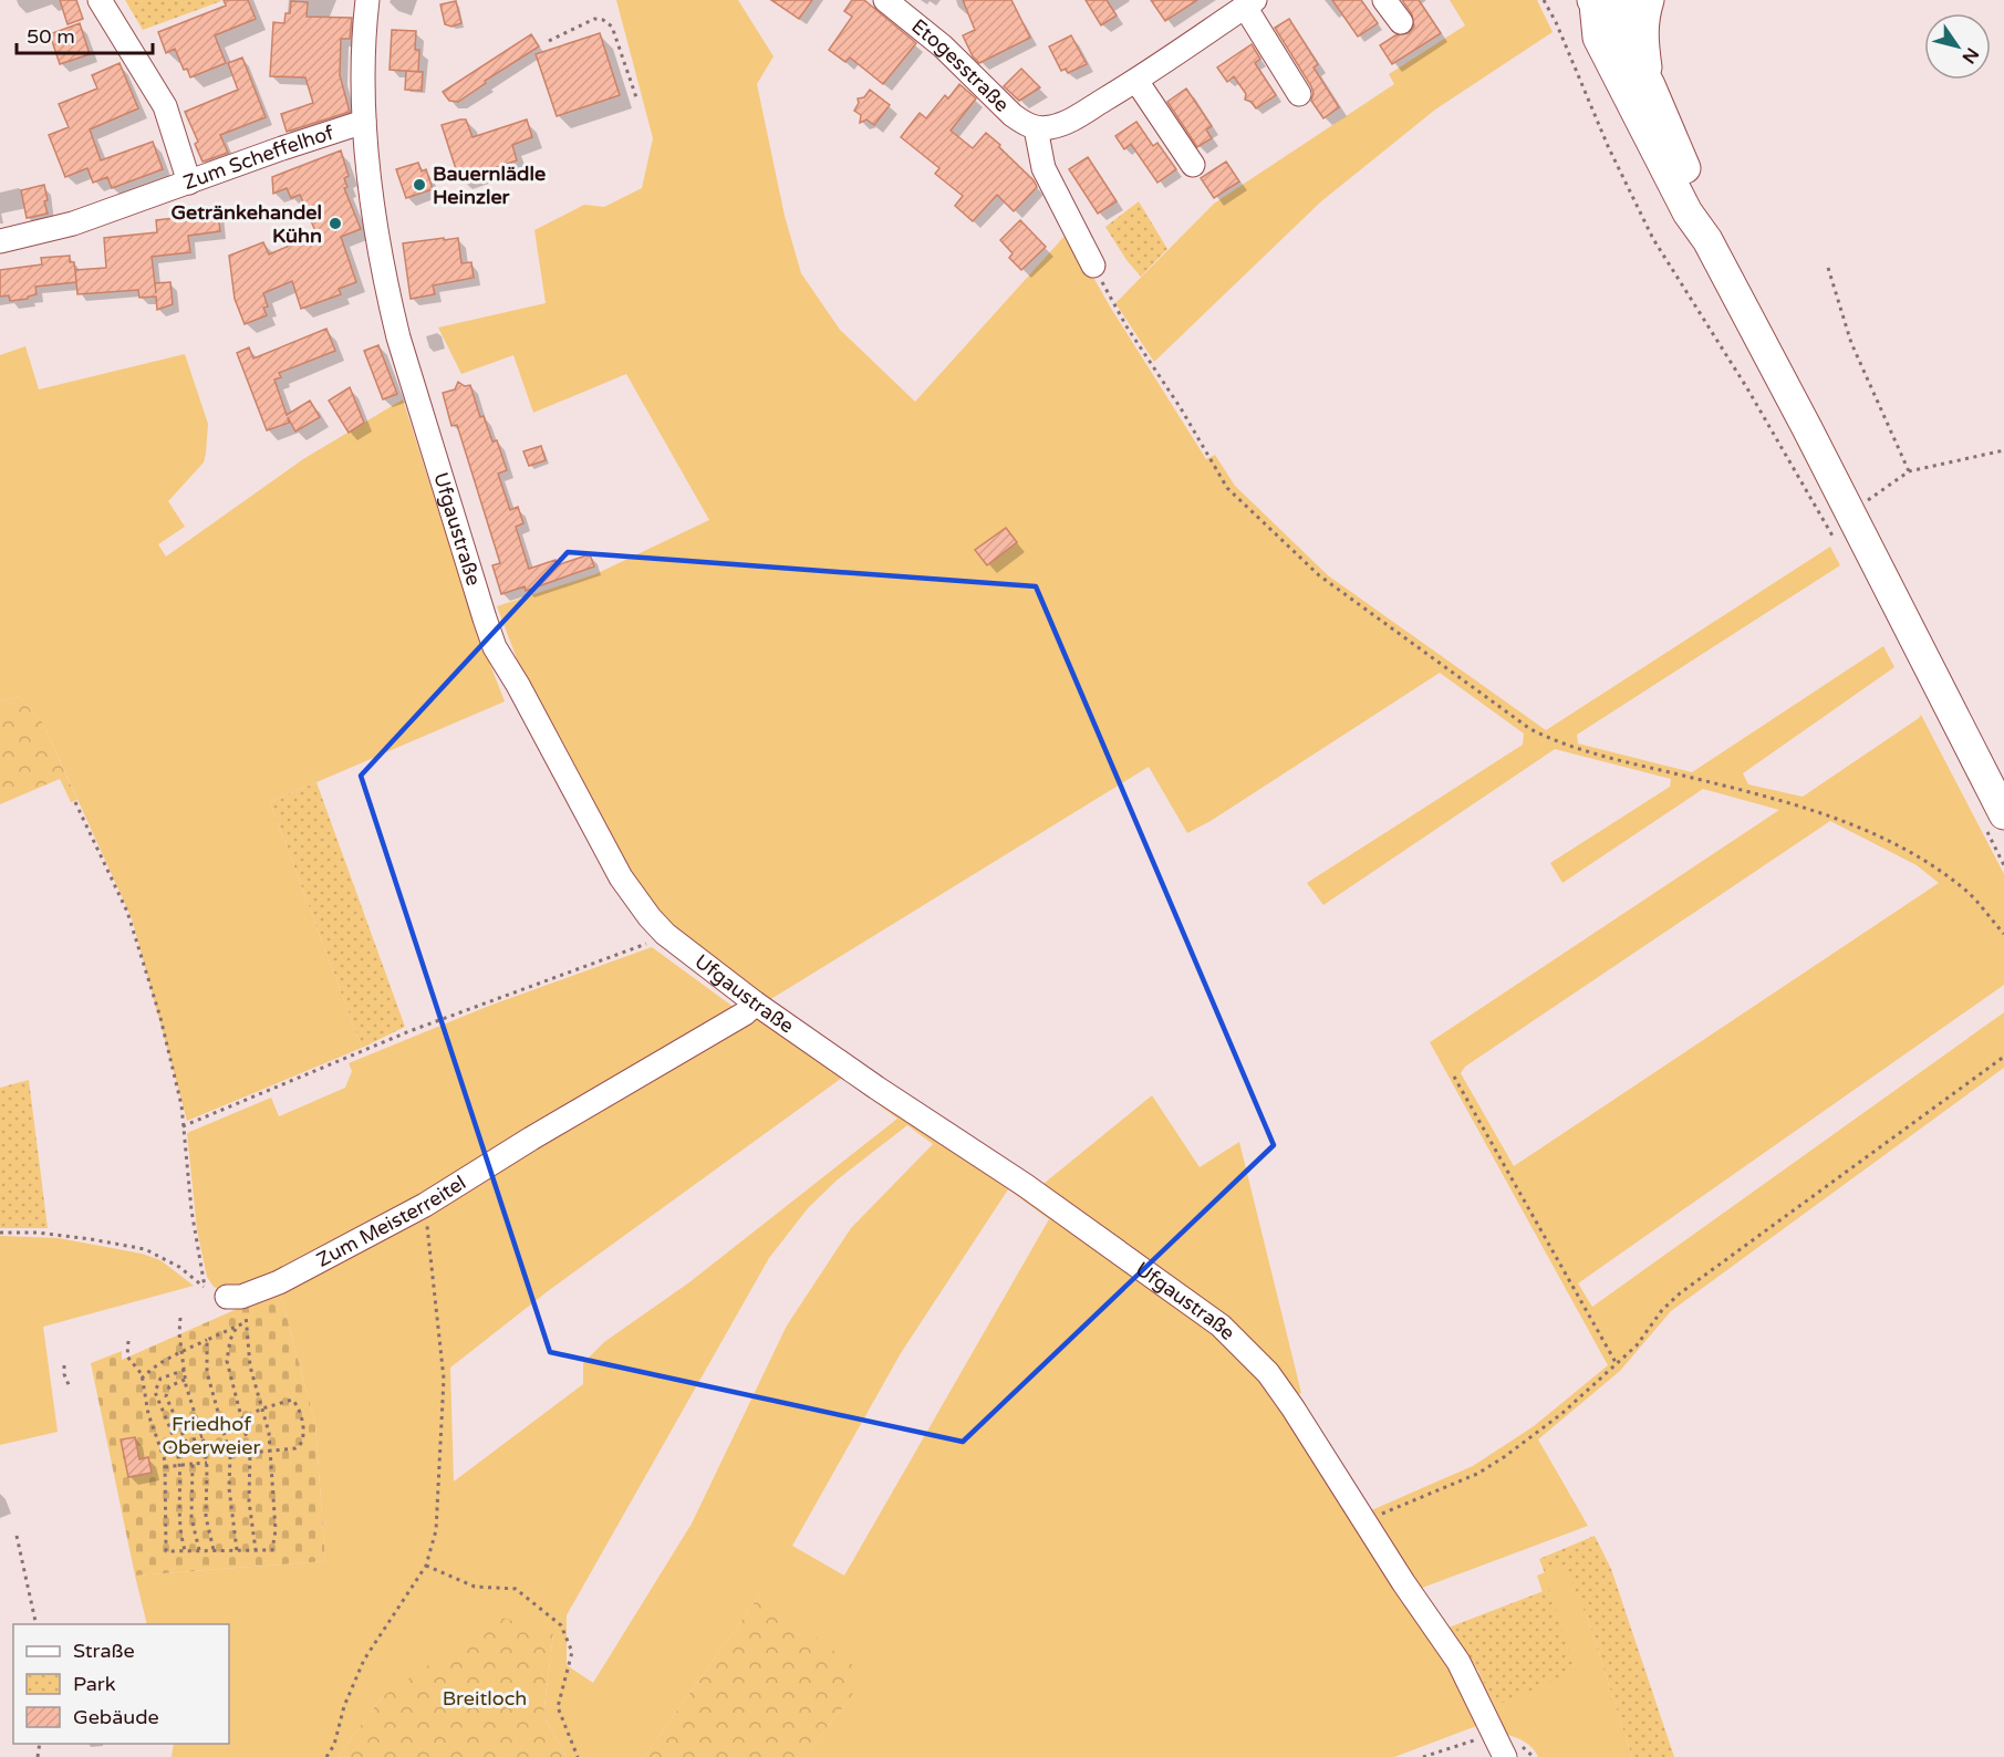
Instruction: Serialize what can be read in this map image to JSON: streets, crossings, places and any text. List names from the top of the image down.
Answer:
{
  "streets": {
    "street": [
      "Etogesstraße",
      "Zum Scheffelhof",
      "Ufgaustraße",
      "Zum Meisterreitel"
    ]
  },
  "crossings": [
    ["Zum Scheffelhof", "Ufgaustraße"],
    ["Ufgaustraße", "Zum Meisterreitel"]
  ],
  "parks": ["Friedhof Oberweier", "Breitloch"],
  "places": ["Bauernlädle Heinzler", "Getränkehandel Kühn"],
  "legend": ["Straße", "Park", "Gebäude"],
  "scale_bar": "50 m",
  "north": "bottom right"
}
